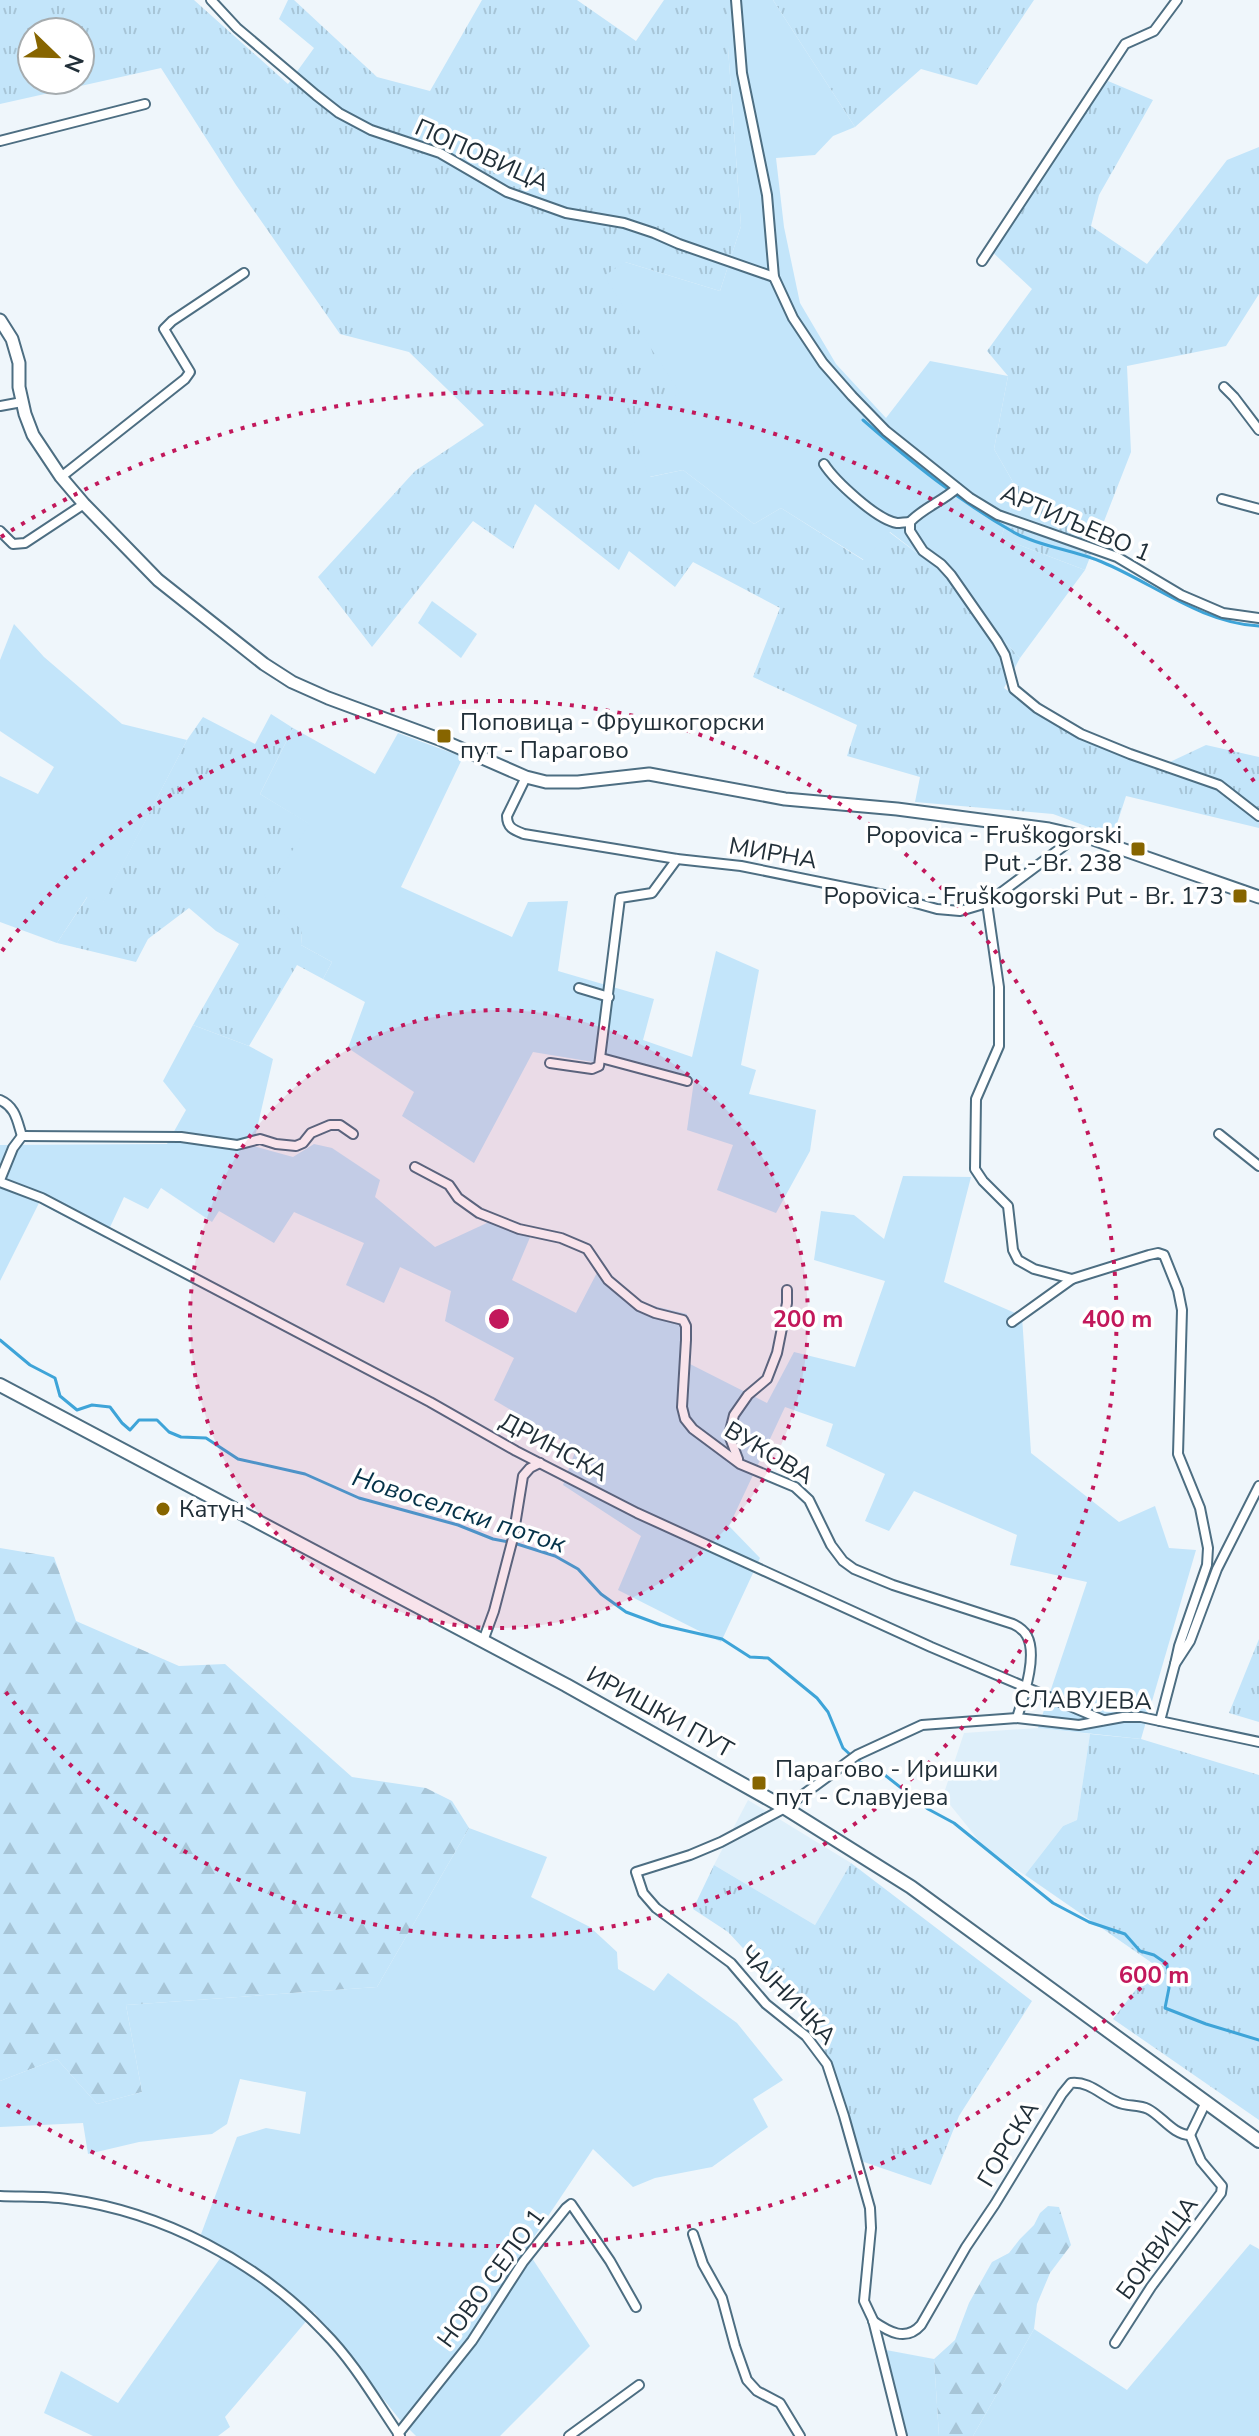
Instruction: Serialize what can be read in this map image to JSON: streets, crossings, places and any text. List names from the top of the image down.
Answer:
{
  "streets": {
    "main road": ["ИРИШКИ ПУТ"],
    "street": [
      "ПОПОВИЦА",
      "АРТИЉЕВО 1",
      "МИРНА",
      "ДРИНСКА",
      "ВУКОВА",
      "СЛАВУЈЕВА",
      "ЧАЈНИЧКА",
      "ГОРСКА",
      "БОКВИЦА",
      "НОВО СЕЛО 1"
    ]
  },
  "crossings": [
    ["ПОПОВИЦА", "АРТИЉЕВО 1"],
    ["ДРИНСКА", "ВУКОВА"],
    ["ДРИНСКА", "СЛАВУЈЕВА"],
    ["ВУКОВА", "СЛАВУЈЕВА"],
    ["СЛАВУЈЕВА", "ИРИШКИ ПУТ"],
    ["СЛАВУЈЕВА", "ЧАЈНИЧКА"],
    ["ЧАЈНИЧКА", "ГОРСКА"],
    ["ГОРСКА", "БОКВИЦА"]
  ],
  "water": ["Новоселски поток"],
  "places": {
    "transit": [
      "Поповица - Фрушкогорски пут - Парагово",
      "Popovica - Fruškogorski Put - Br. 238",
      "Popovica - Fruškogorski Put - Br. 173",
      "Парагово - Иришки пут - Славујева"
    ],
    "other": ["Катун"]
  },
  "north": "bottom right",
  "rings": ["200 m", "400 m", "600 m"]
}
